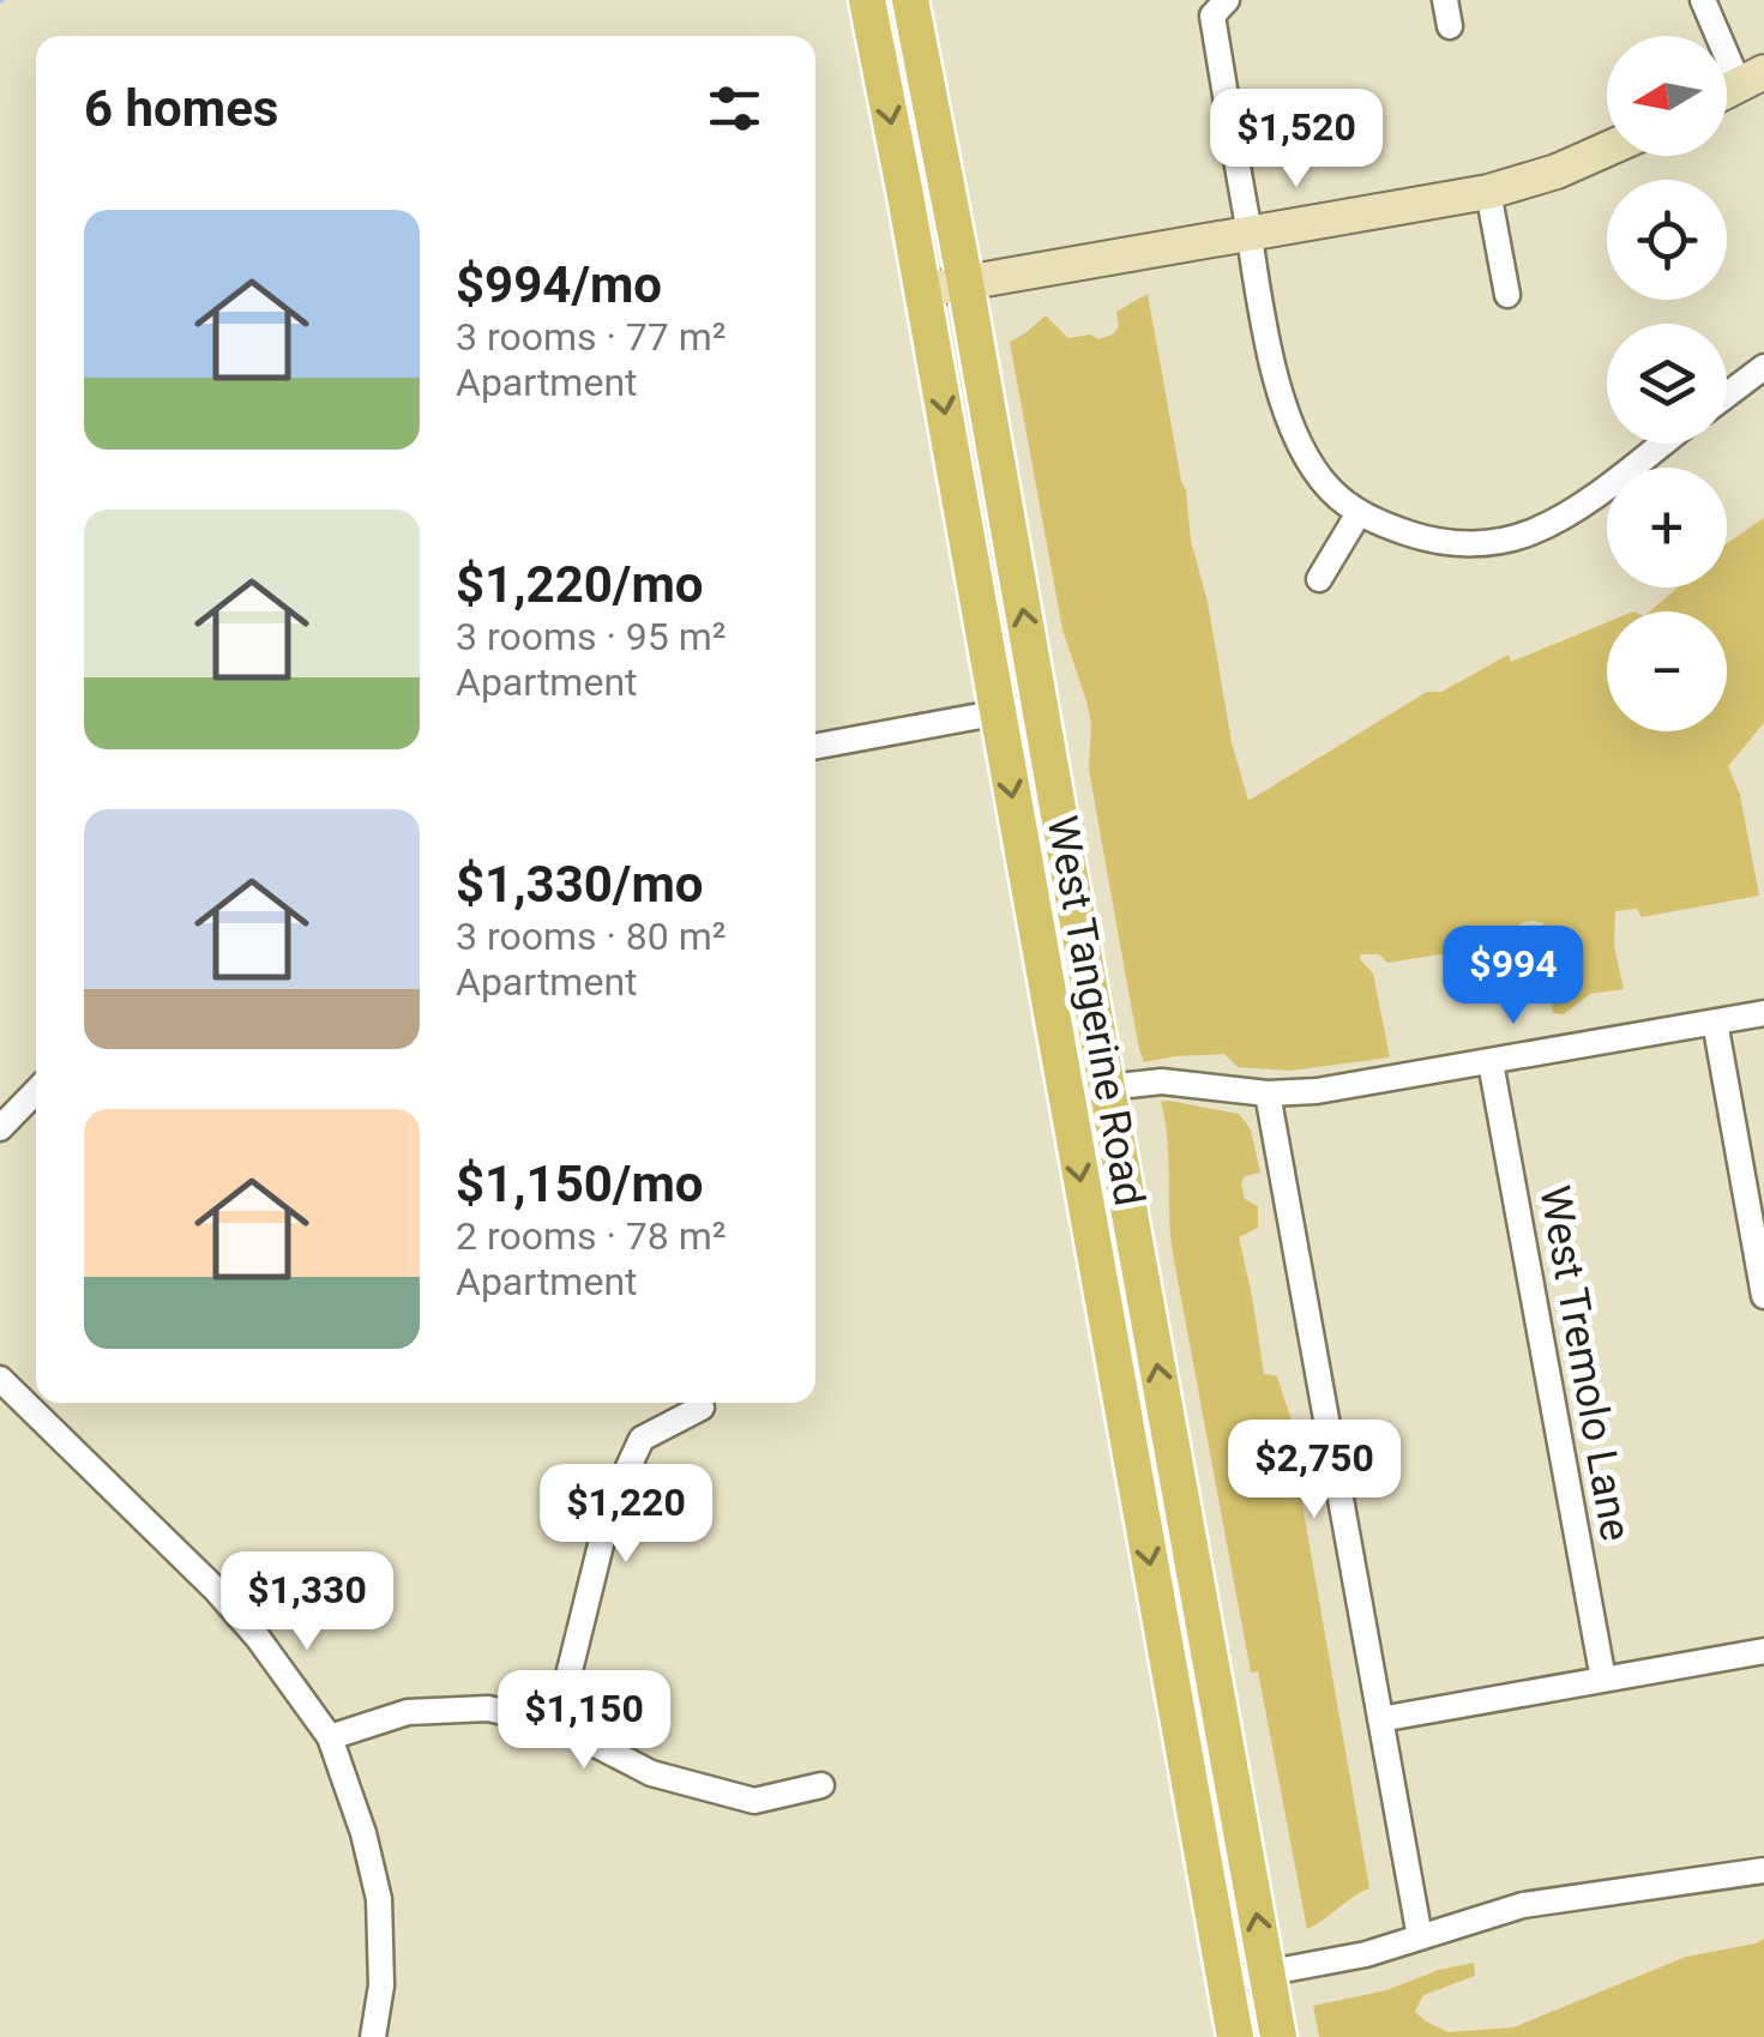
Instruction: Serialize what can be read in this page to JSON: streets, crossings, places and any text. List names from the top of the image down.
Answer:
{
  "streets": {
    "main road": ["West Tangerine Road"],
    "street": ["West Tremolo Lane"]
  },
  "north": "left",
  "page": {
    "map_buttons": ["+", "−"],
    "heading": "6 homes",
    "price": [
      "$1,520",
      "$994",
      "$2,750",
      "$1,220",
      "$1,330",
      "$1,150"
    ],
    "list": [
      {
        "name": "$994/mo",
        "note": "3 rooms · 77 m² · Apartment"
      },
      {
        "name": "$1,220/mo",
        "note": "3 rooms · 95 m² · Apartment"
      },
      {
        "name": "$1,330/mo",
        "note": "3 rooms · 80 m² · Apartment"
      },
      {
        "name": "$1,150/mo",
        "note": "2 rooms · 78 m² · Apartment"
      }
    ]
  }
}
